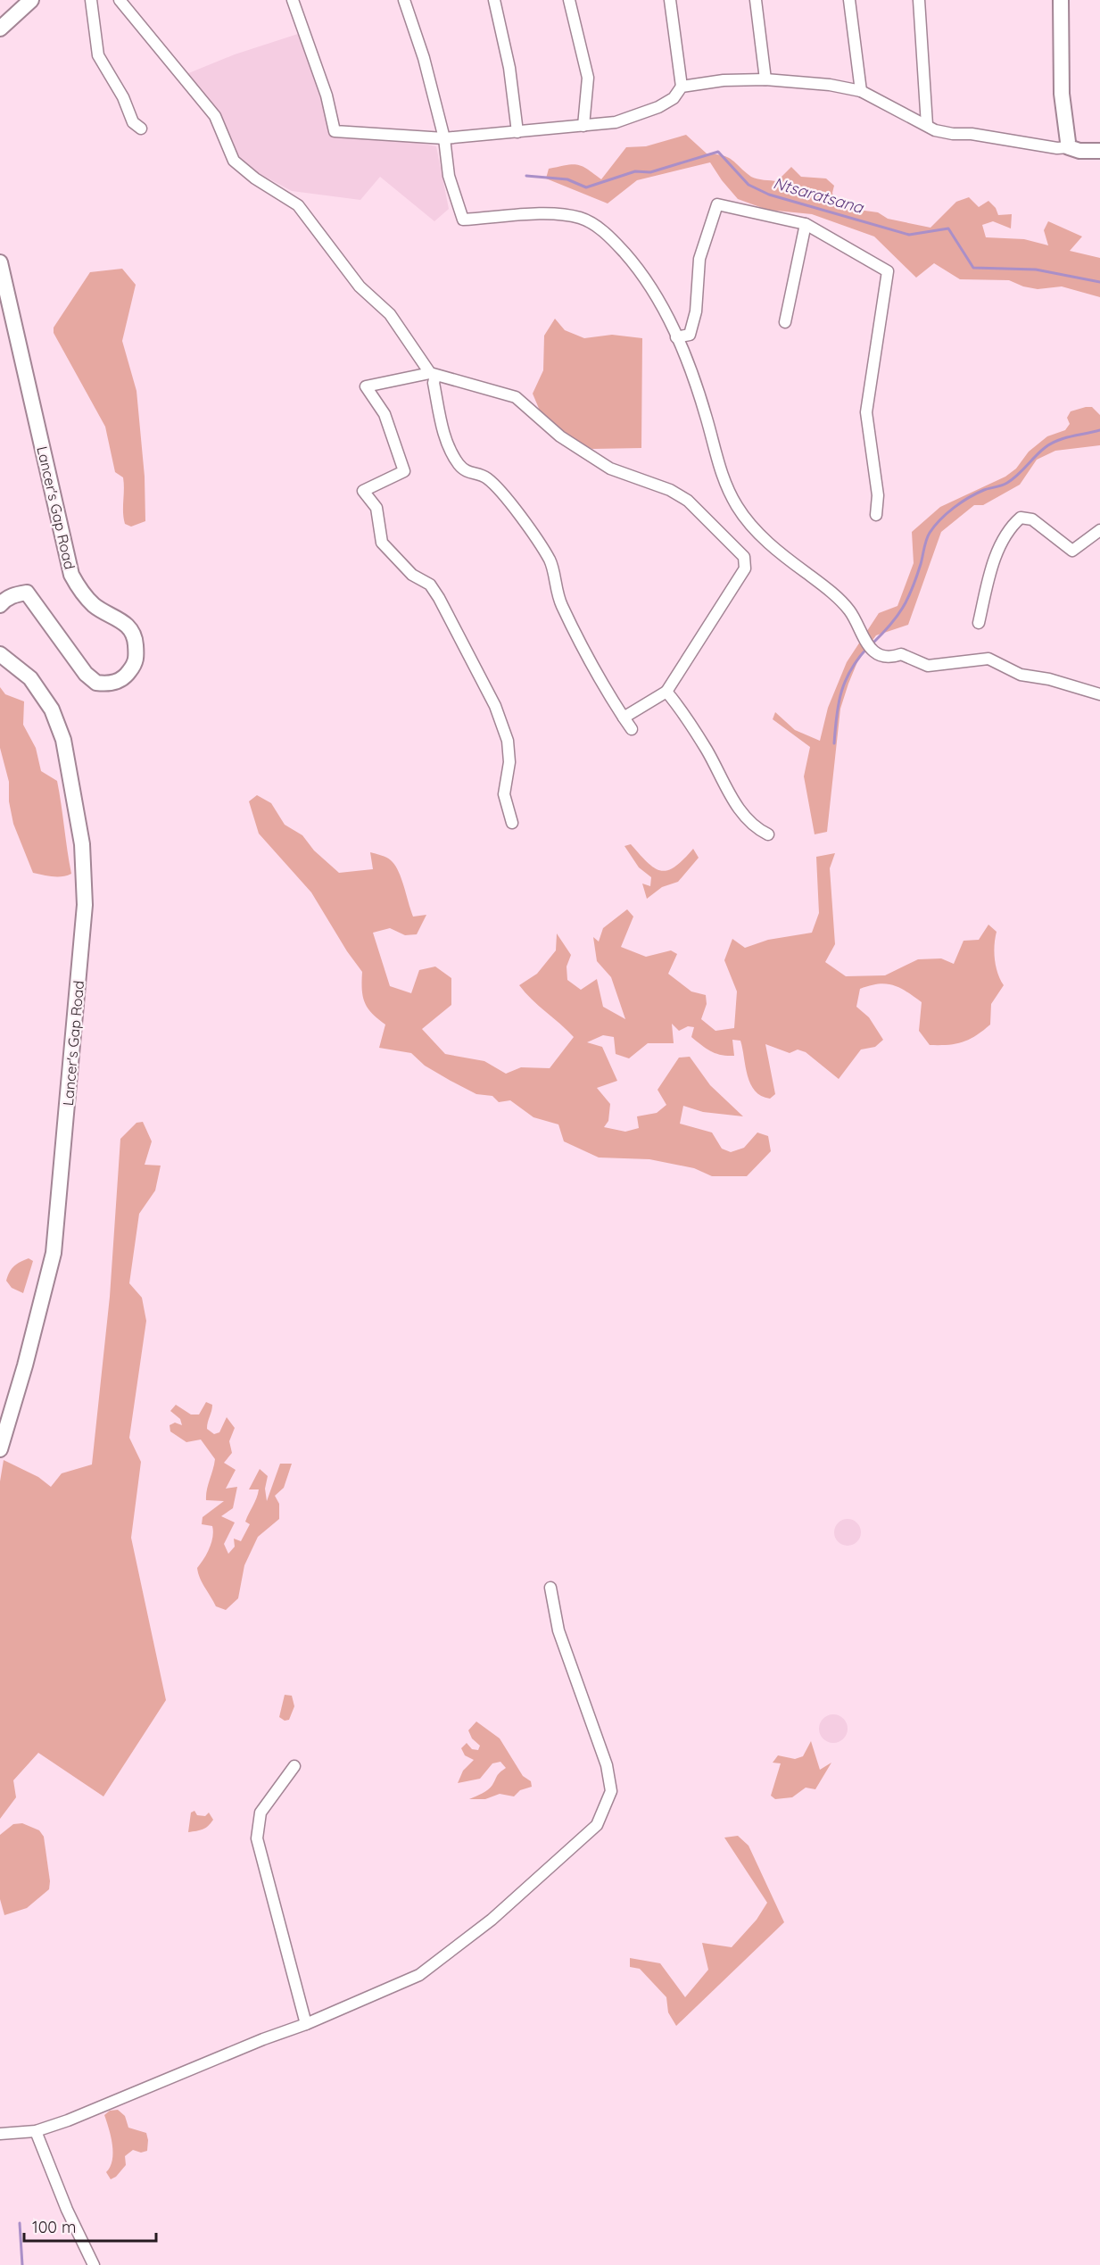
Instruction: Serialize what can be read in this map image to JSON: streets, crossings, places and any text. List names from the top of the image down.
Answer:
{
  "streets": {
    "main road": ["Lancer's Gap Road"]
  },
  "water": ["Ntsaratsana"],
  "scale_bar": "100 m"
}
